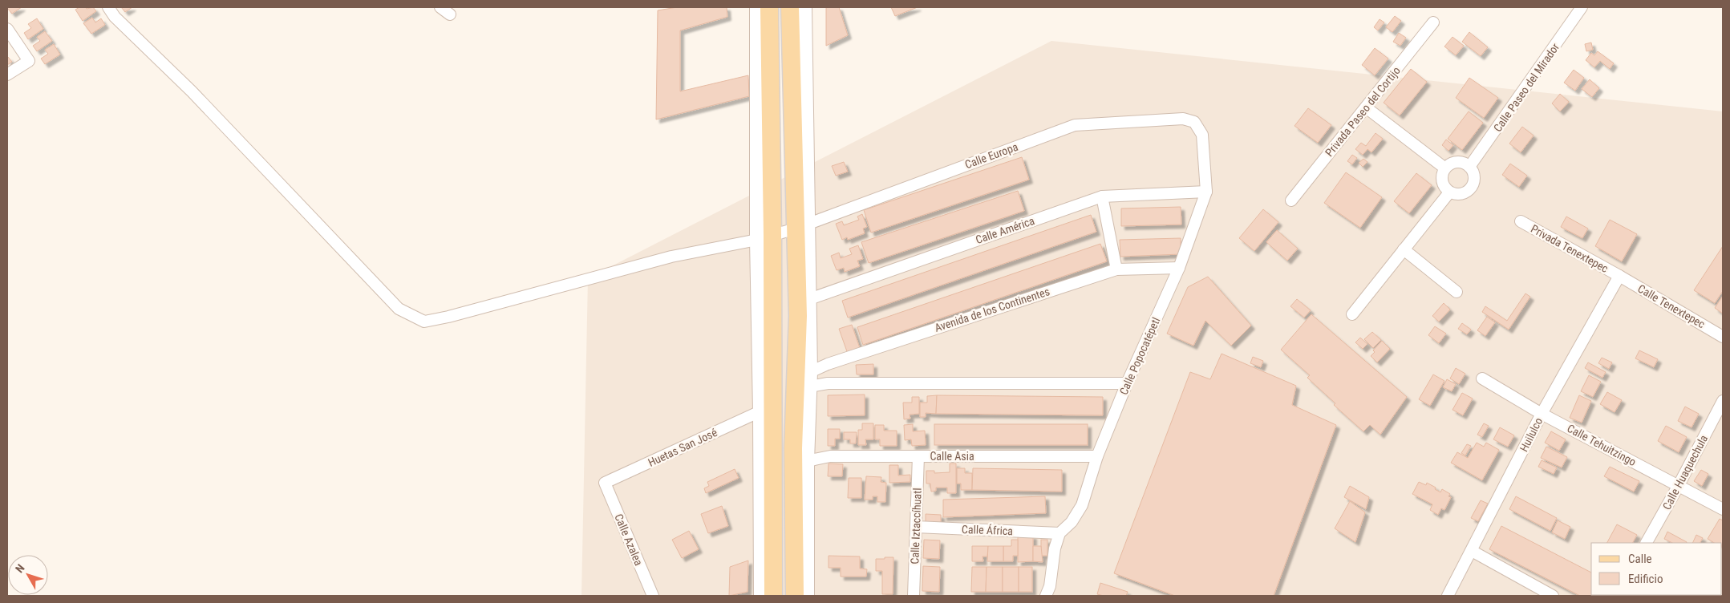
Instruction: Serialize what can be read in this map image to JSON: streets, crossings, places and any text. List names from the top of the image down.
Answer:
{
  "streets": {
    "street": [
      "Calle Paseo del Mirador",
      "Privada Paseo del Cortijo",
      "Calle Europa",
      "Calle América",
      "Privada Tenextepec",
      "Calle Tenextepec",
      "Avenida de los Continentes",
      "Calle Popocatépetl",
      "Huilulco",
      "Calle Tehuitzingo",
      "Huetas San José",
      "Calle Asia",
      "Calle Huaquechula",
      "Calle Iztaccíhuatl",
      "Calle África",
      "Calle Azalea"
    ]
  },
  "crossings": [
    ["Calle Europa", "Calle Popocatépetl"],
    ["Calle América", "Calle Popocatépetl"],
    ["Privada Tenextepec", "Calle Tenextepec"],
    ["Privada Tenextepec", "Huilulco"],
    ["Calle Tenextepec", "Huilulco"],
    ["Avenida de los Continentes", "Calle Popocatépetl"],
    ["Calle Popocatépetl", "Calle Asia"],
    ["Calle Popocatépetl", "Calle África"],
    ["Huilulco", "Calle Tehuitzingo"],
    ["Calle Tehuitzingo", "Calle Huaquechula"],
    ["Huetas San José", "Calle Azalea"],
    ["Calle Asia", "Calle Iztaccíhuatl"],
    ["Calle Iztaccíhuatl", "Calle África"]
  ],
  "legend": ["Calle", "Edificio"],
  "north": "top left"
}
